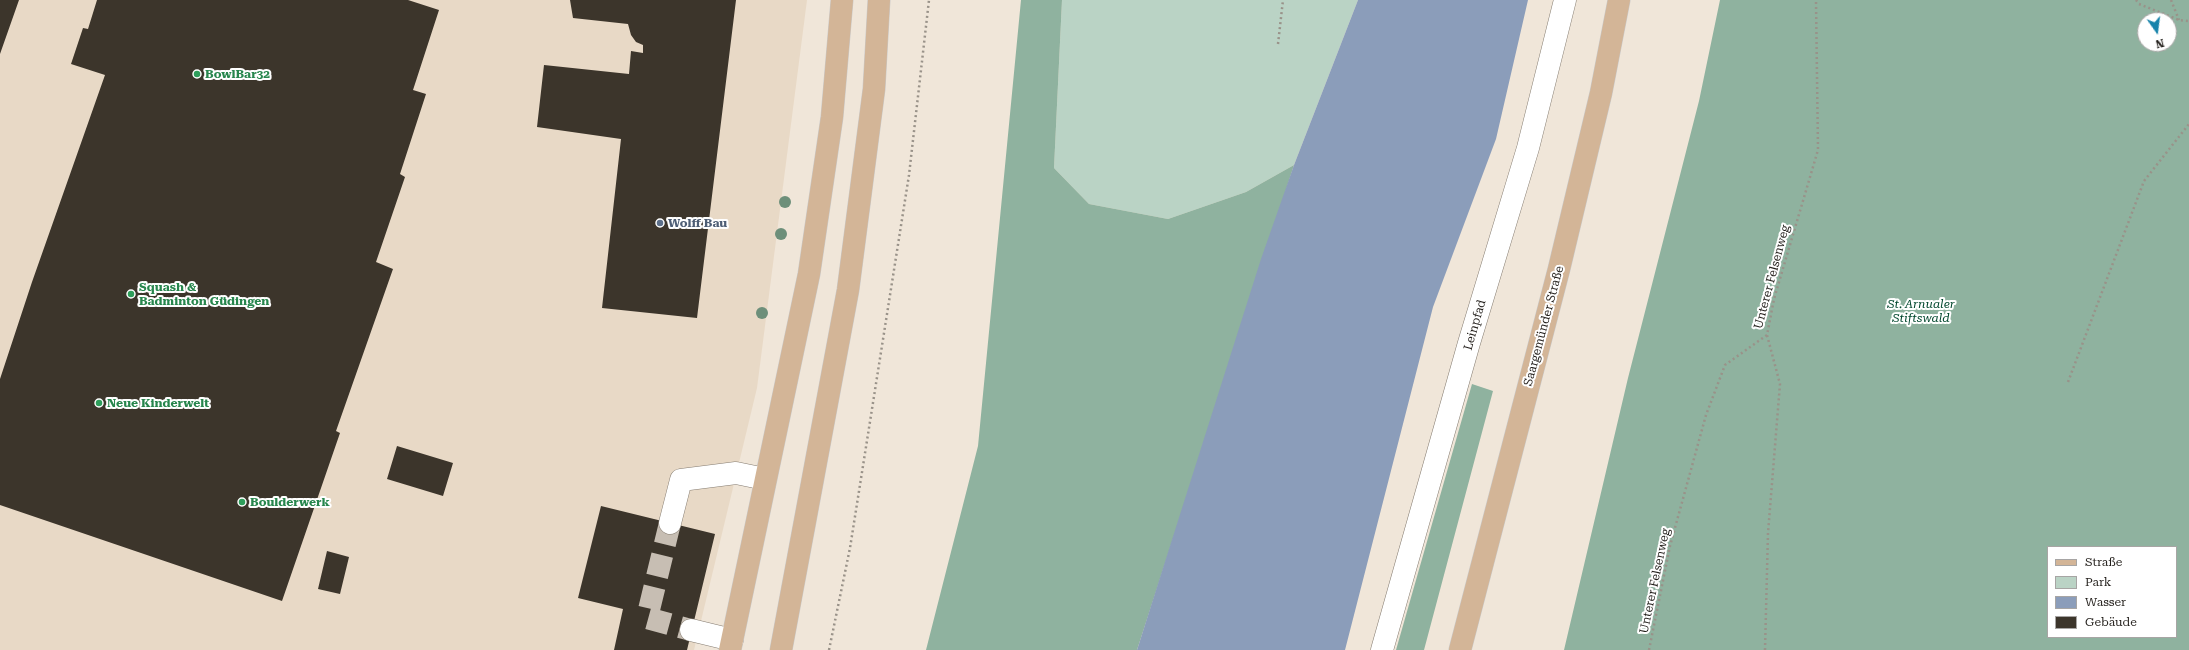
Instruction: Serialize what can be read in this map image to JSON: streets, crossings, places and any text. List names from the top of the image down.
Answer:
{
  "streets": {
    "main road": ["Saargemünder Straße"],
    "lane": ["Leinpfad"],
    "path": ["Unterer Felsenweg"]
  },
  "parks": ["St. Arnualer Stiftswald"],
  "places": [
    "BowlBar32",
    "Wolff Bau",
    "Squash & Badminton Güdingen",
    "Neue Kinderwelt",
    "Boulderwerk"
  ],
  "legend": [
    "Straße",
    "Park",
    "Wasser",
    "Gebäude"
  ],
  "north": "bottom"
}
